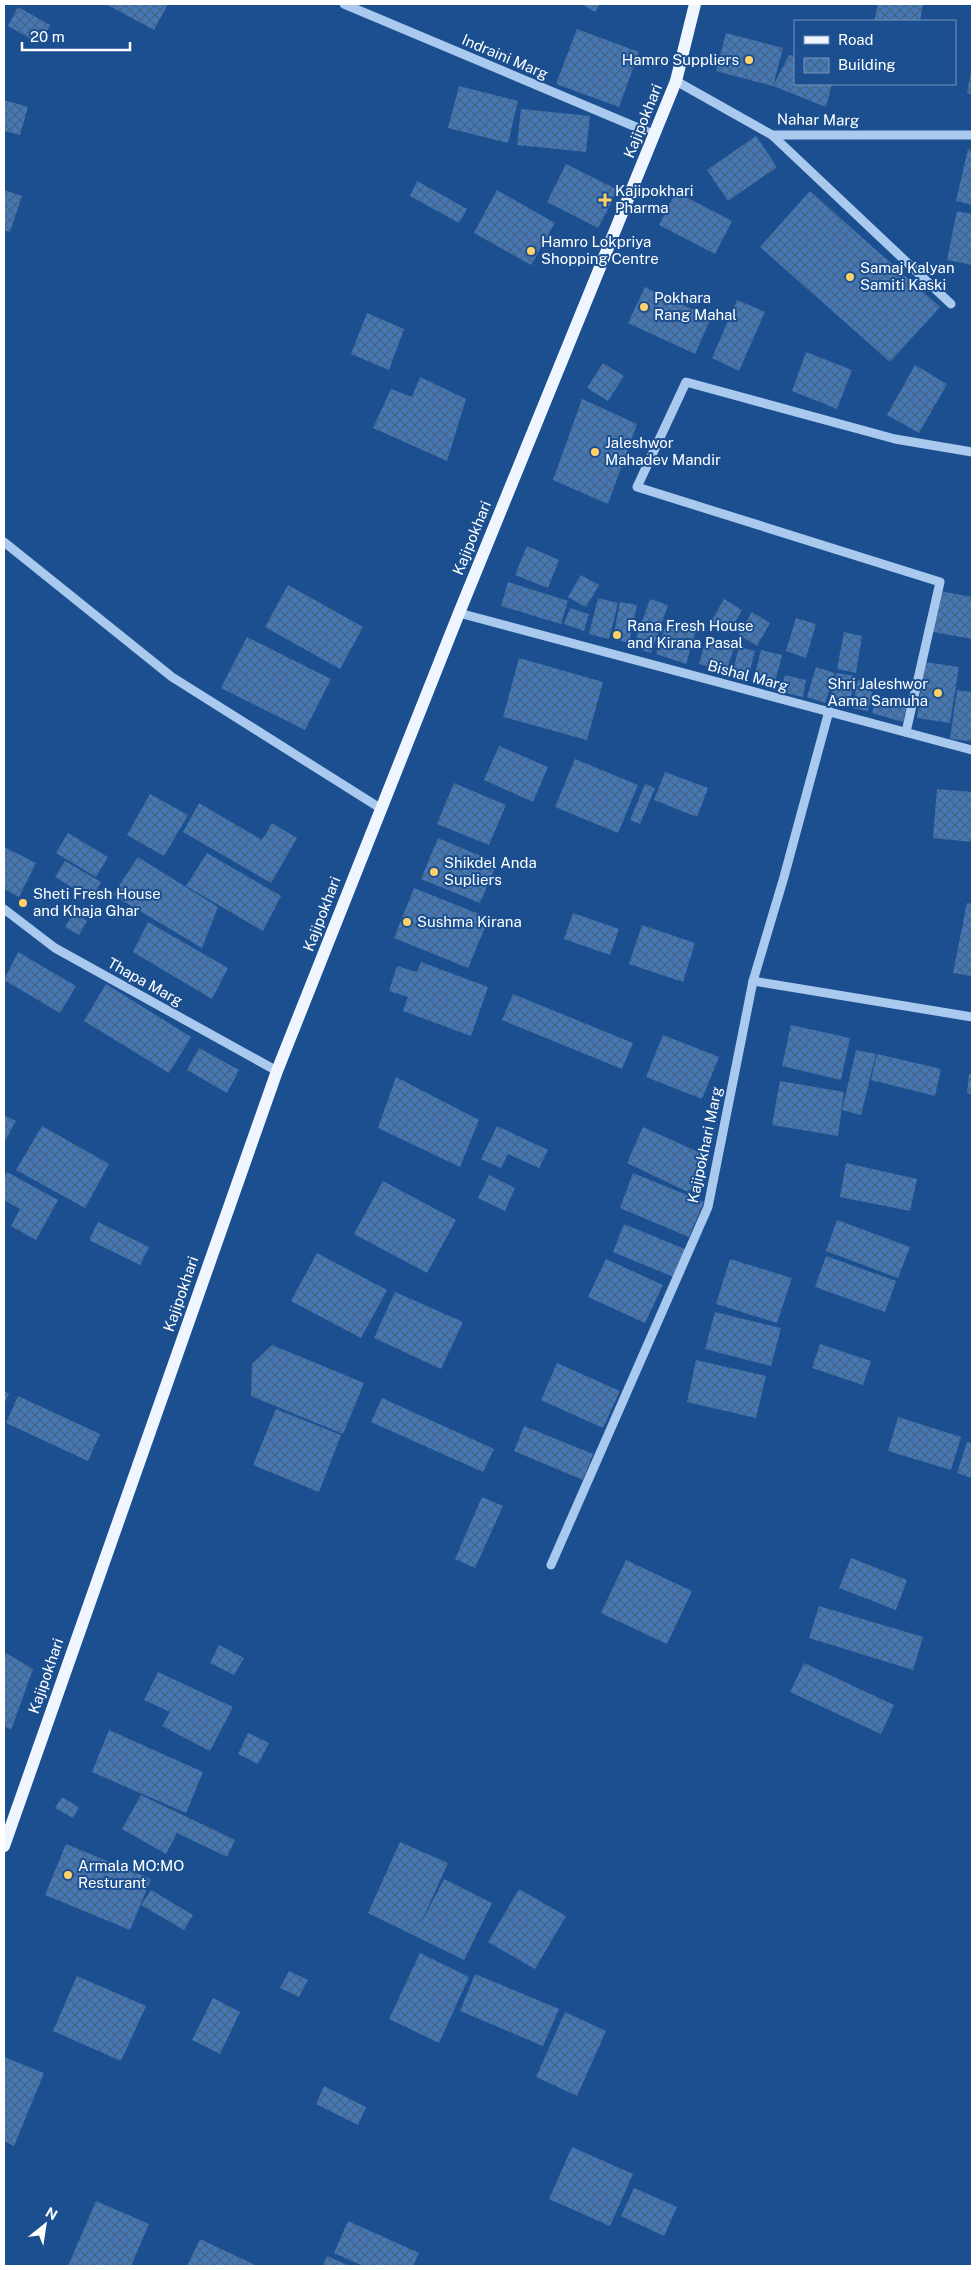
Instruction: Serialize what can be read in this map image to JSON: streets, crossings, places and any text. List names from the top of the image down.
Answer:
{
  "streets": {
    "main road": ["Kajipokhari"],
    "street": [
      "Indraini Marg",
      "Nahar Marg",
      "Bishal Marg",
      "Thapa Marg",
      "Kajipokhari Marg"
    ]
  },
  "crossings": [
    ["Indraini Marg", "Kajipokhari"],
    ["Nahar Marg", "Kajipokhari"],
    ["Kajipokhari", "Bishal Marg"],
    ["Kajipokhari", "Thapa Marg"],
    ["Bishal Marg", "Kajipokhari Marg"]
  ],
  "places": {
    "other": [
      "Hamro Suppliers",
      "Hamro Lokpriya Shopping Centre",
      "Samaj Kalyan Samiti Kaski",
      "Pokhara Rang Mahal",
      "Jaleshwor Mahadev Mandir",
      "Rana Fresh House and Kirana Pasal",
      "Shri Jaleshwor Aama Samuha",
      "Shikdel Anda Supliers",
      "Sheti Fresh House and Khaja Ghar",
      "Sushma Kirana",
      "Armala MO:MO Resturant"
    ],
    "health": ["Kajipokhari Pharma"]
  },
  "legend": ["Road", "Building"],
  "scale_bar": "20 m",
  "north": "top right"
}
